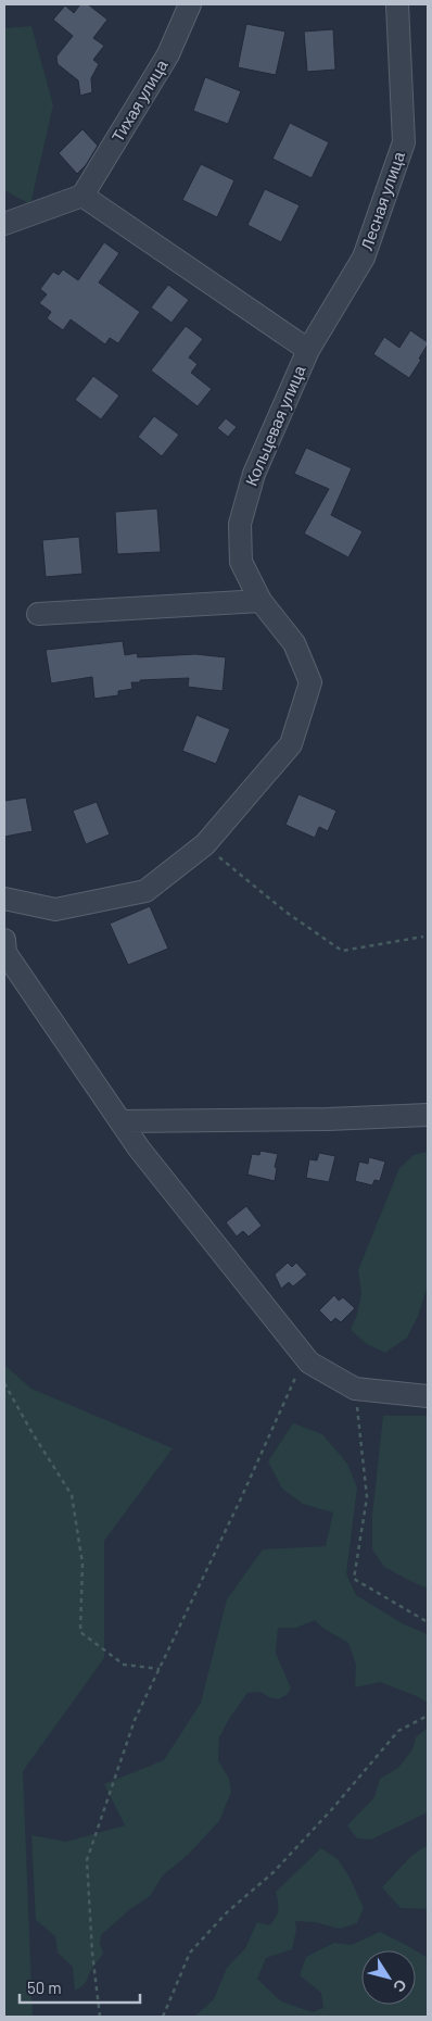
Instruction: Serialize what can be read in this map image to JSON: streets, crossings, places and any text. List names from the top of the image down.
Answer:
{
  "streets": {
    "street": ["Тихая улица", "Лесная улица", "Кольцевая улица"]
  },
  "crossings": [
    ["Тихая улица", "Кольцевая улица"],
    ["Лесная улица", "Кольцевая улица"]
  ],
  "scale_bar": "50 m",
  "north": "bottom right"
}
